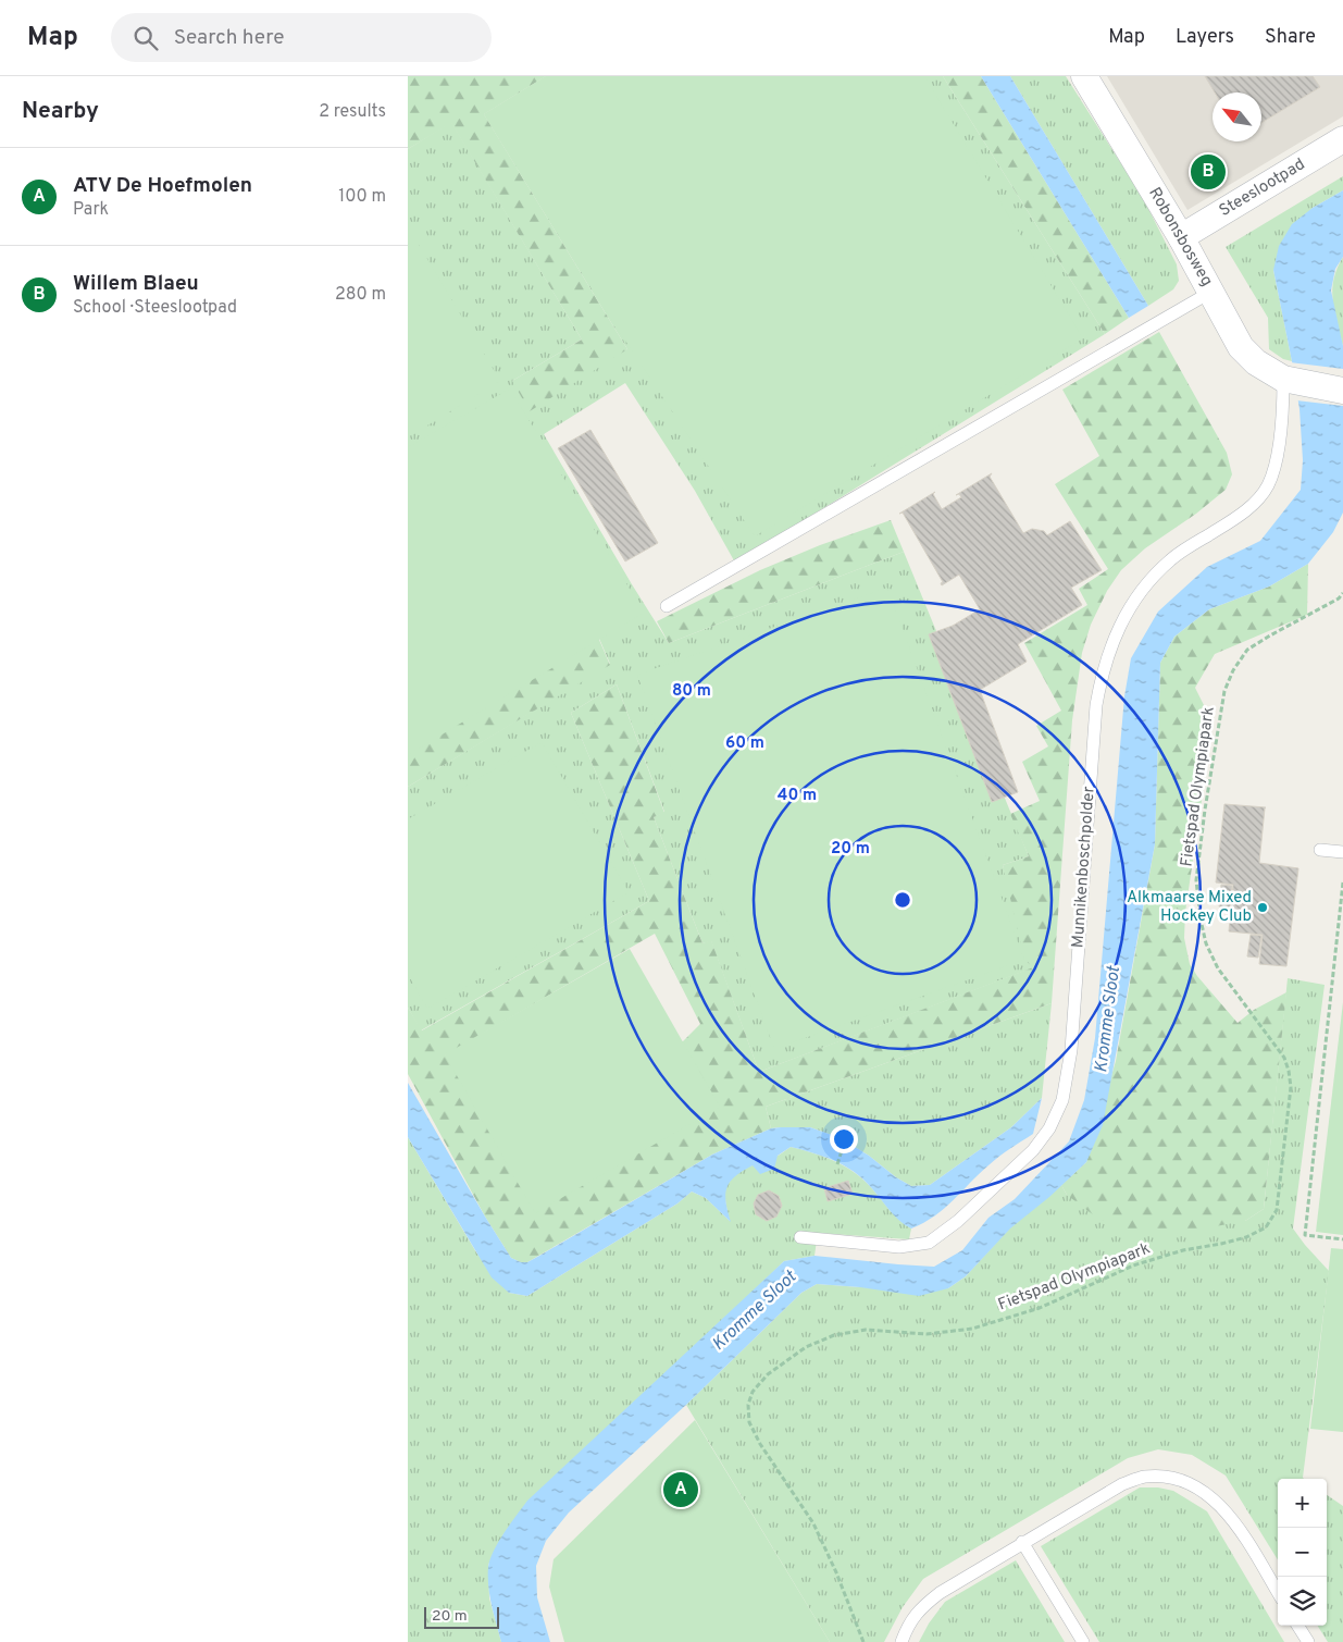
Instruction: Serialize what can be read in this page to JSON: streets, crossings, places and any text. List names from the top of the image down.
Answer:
{
  "streets": {
    "street": ["Steeslootpad", "Robonsbosweg"],
    "lane": ["Munnikenboschpolder"],
    "path": ["Fietspad Olympiapark"]
  },
  "crossings": [
    ["Steeslootpad", "Robonsbosweg"],
    ["Robonsbosweg", "Munnikenboschpolder"]
  ],
  "water": ["Kromme Sloot"],
  "places": ["Alkmaarse Mixed Hockey Club"],
  "scale_bar": "20 m",
  "north": "top left",
  "page": {
    "header": "Map",
    "search": "Search here",
    "nav": ["Map", "Layers", "Share"],
    "heading": ["Nearby", "2 results"],
    "list": [
      {
        "mark": "A",
        "name": "ATV De Hoefmolen",
        "note": "Park",
        "value": "100 m"
      },
      {
        "mark": "B",
        "name": "Willem Blaeu",
        "note": "School · Steeslootpad",
        "value": "280 m"
      }
    ],
    "pins": ["B", "A"],
    "map_buttons": ["+", "−"],
    "scale": "20 m"
  },
  "rings": [
    "80 m",
    "60 m",
    "40 m",
    "20 m"
  ]
}
